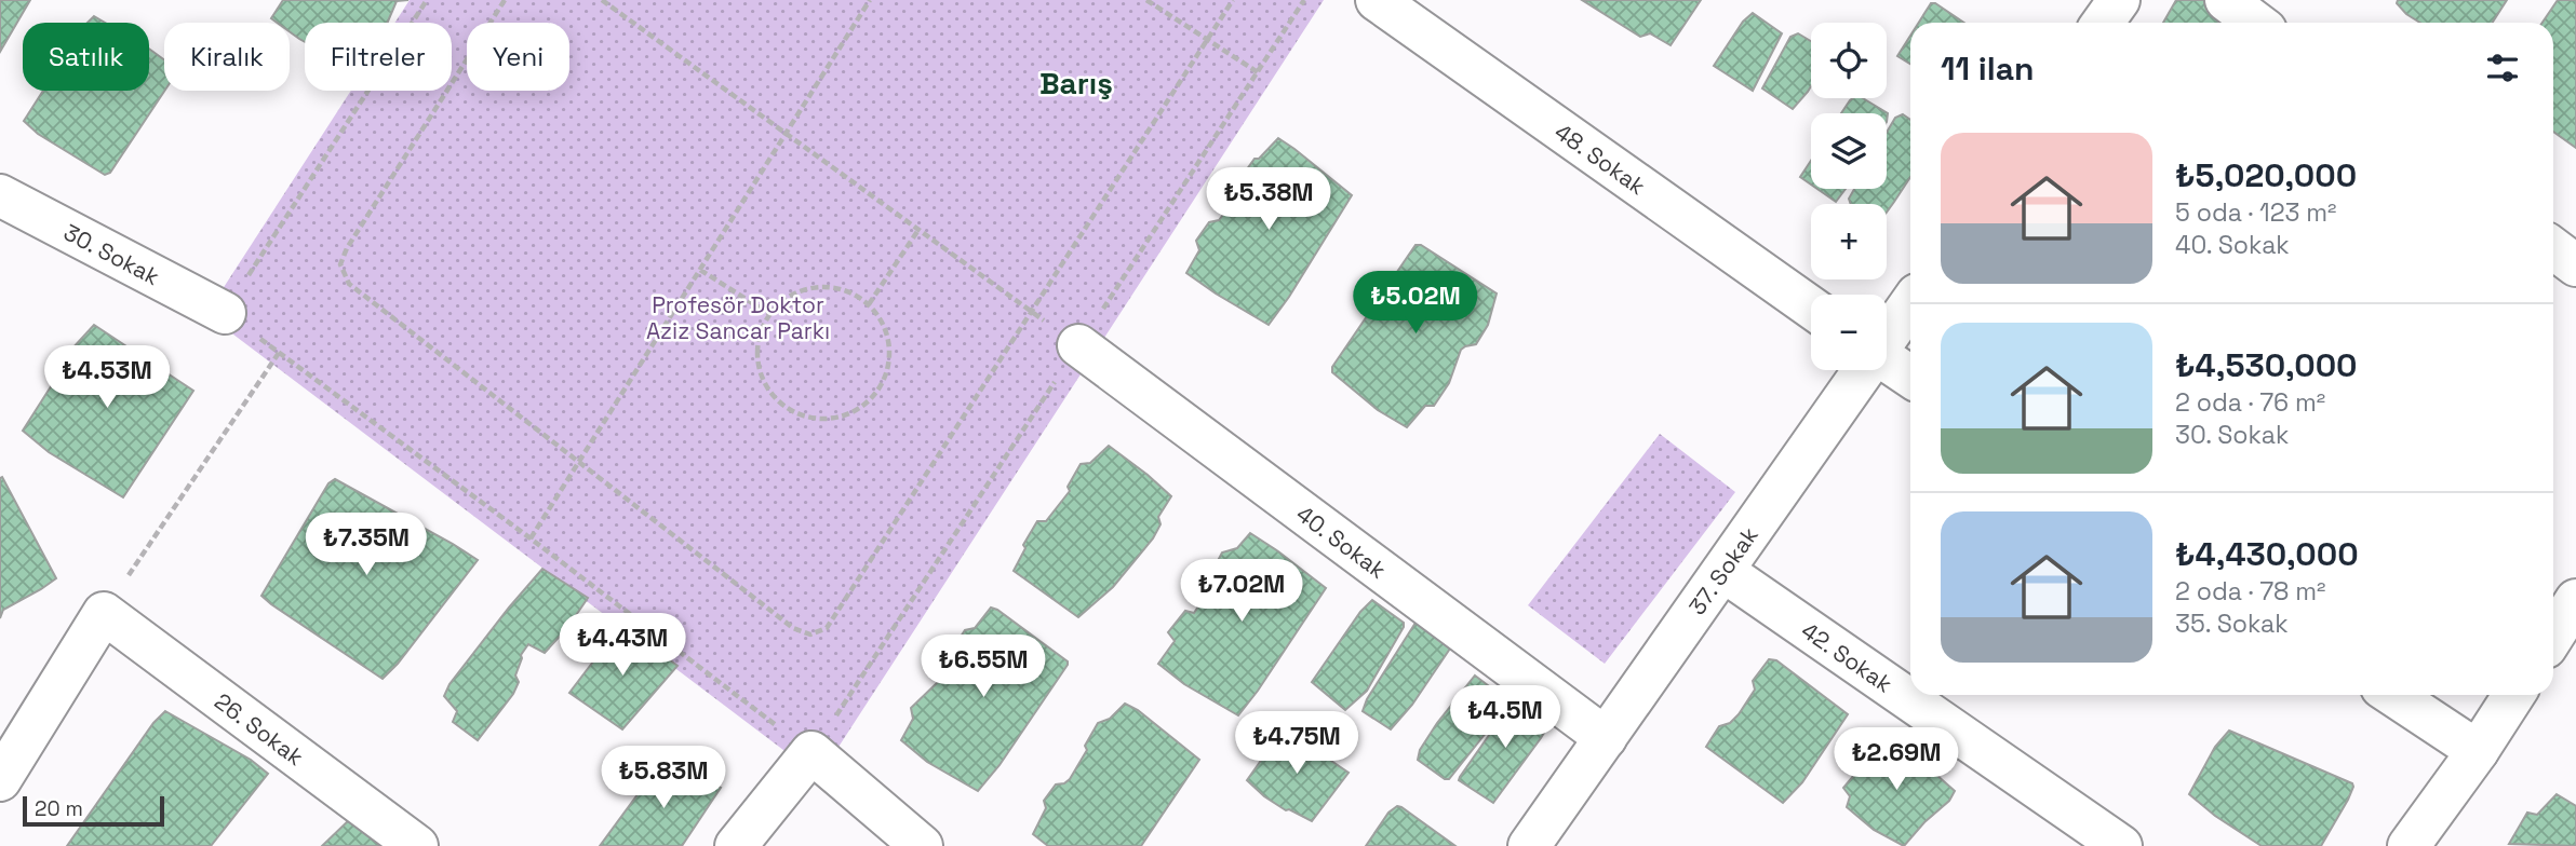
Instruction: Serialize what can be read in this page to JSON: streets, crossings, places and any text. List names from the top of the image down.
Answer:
{
  "streets": {
    "street": [
      "48. Sokak",
      "30. Sokak",
      "40. Sokak",
      "37. Sokak",
      "42. Sokak",
      "26. Sokak"
    ]
  },
  "crossings": [
    ["40. Sokak", "37. Sokak"],
    ["37. Sokak", "42. Sokak"]
  ],
  "districts": ["Barış"],
  "parks": ["Profesör Doktor Aziz Sancar Parkı"],
  "scale_bar": "20 m",
  "page": {
    "map_buttons": ["+", "−"],
    "chip": [
      "Satılık",
      "Kiralık",
      "Filtreler",
      "Yeni"
    ],
    "heading": "11 ilan",
    "list": [
      {
        "name": "₺5,020,000",
        "note": "5 oda · 123 m² · 40. Sokak"
      },
      {
        "name": "₺4,530,000",
        "note": "2 oda · 76 m² · 30. Sokak"
      },
      {
        "name": "₺4,430,000",
        "note": "2 oda · 78 m² · 35. Sokak"
      }
    ],
    "price": [
      "₺5.38M",
      "₺5.02M",
      "₺4.53M",
      "₺7.35M",
      "₺7.02M",
      "₺4.43M",
      "₺6.55M",
      "₺4.5M",
      "₺4.75M",
      "₺2.69M",
      "₺5.83M"
    ],
    "scale": "20 m"
  }
}
